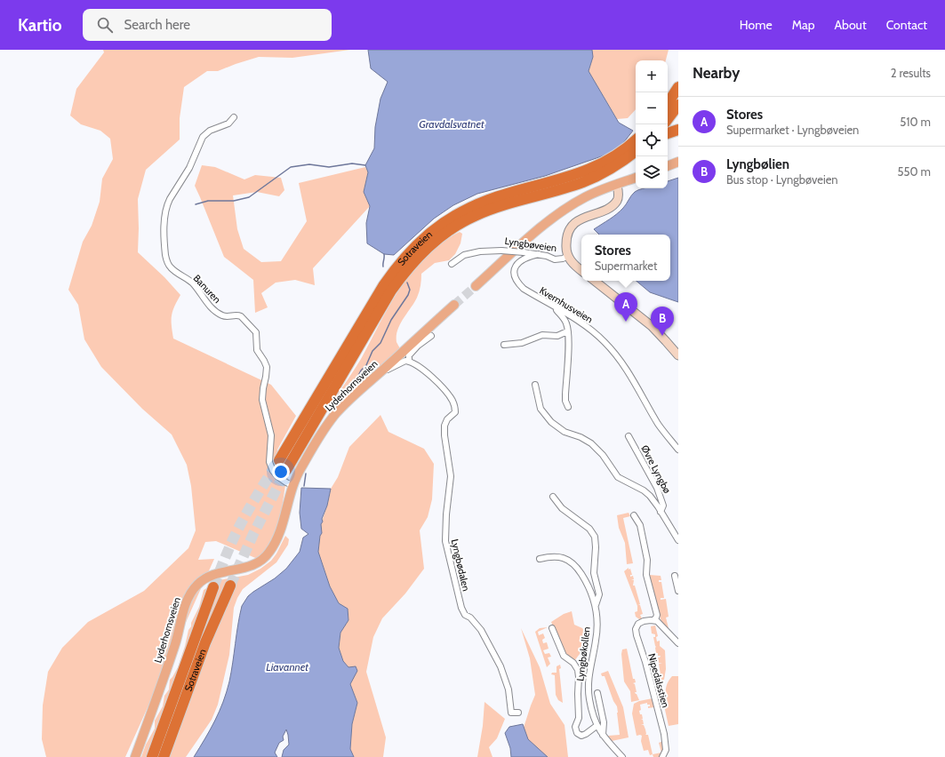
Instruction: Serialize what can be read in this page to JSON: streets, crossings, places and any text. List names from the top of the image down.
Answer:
{
  "streets": {
    "highway": ["Sotraveien"],
    "main road": ["Lyderhornsveien"],
    "street": [
      "Lyngbøveien",
      "Banuren",
      "Kvernhusveien",
      "Øvre Lyngbø",
      "Lyngbødalen",
      "Lyngbøkollen",
      "Nipedalsstien"
    ]
  },
  "crossings": [
    ["Lyngbøveien", "Kvernhusveien"],
    ["Banuren", "Lyderhornsveien"]
  ],
  "water": ["Gravdalsvatnet", "Liavannet"],
  "page": {
    "header": "Kartio",
    "search": "Search here",
    "nav": [
      "Home",
      "Map",
      "About",
      "Contact"
    ],
    "heading": ["Nearby", "2 results"],
    "map_buttons": ["+", "−"],
    "list": [
      {
        "mark": "A",
        "name": "Stores",
        "note": "Supermarket · Lyngbøveien",
        "value": "510 m"
      },
      {
        "mark": "B",
        "name": "Lyngbølien",
        "note": "Bus stop · Lyngbøveien",
        "value": "550 m"
      }
    ],
    "popup": ["Stores", "Supermarket"],
    "pins": ["A", "B"]
  }
}
